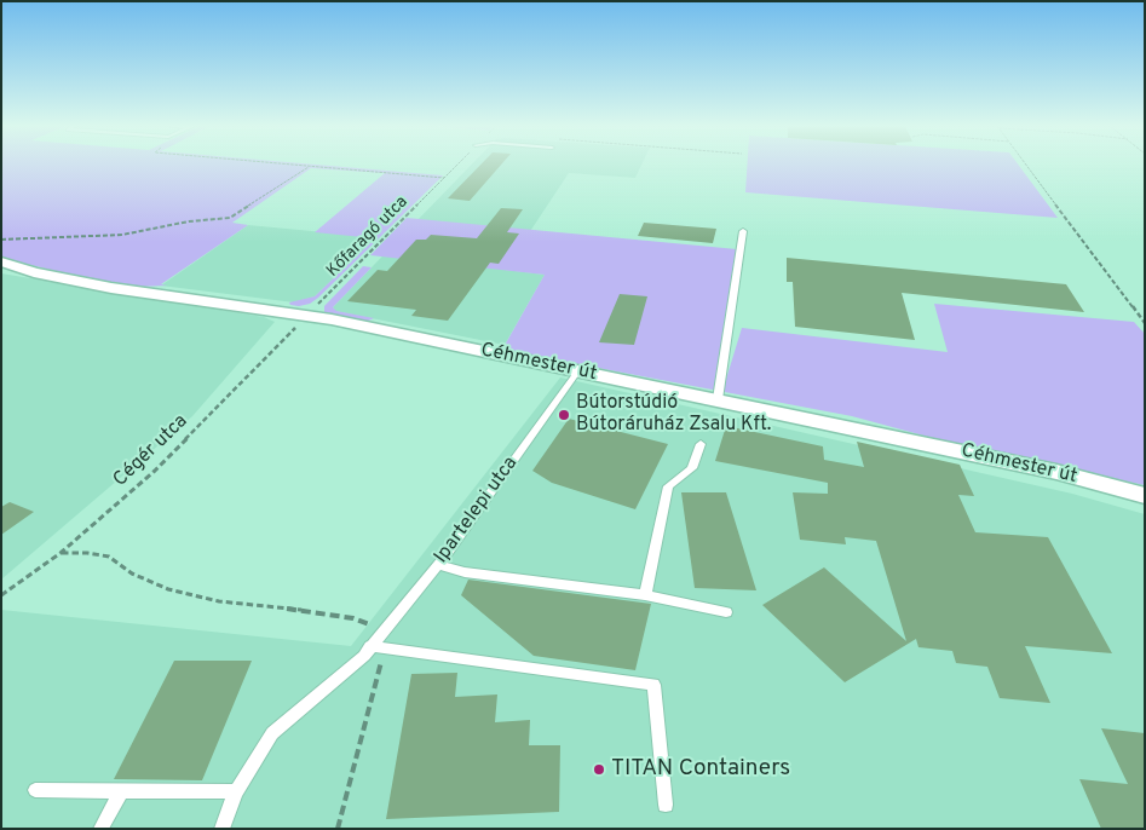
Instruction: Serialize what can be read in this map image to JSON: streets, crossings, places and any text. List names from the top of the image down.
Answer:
{
  "streets": {
    "street": ["Céhmester út"],
    "lane": ["Ipartelepi utca"],
    "path": ["Kőfaragó utca", "Cégér utca"]
  },
  "crossings": [
    ["Kőfaragó utca", "Céhmester út"],
    ["Kőfaragó utca", "Cégér utca"],
    ["Céhmester út", "Cégér utca"],
    ["Céhmester út", "Ipartelepi utca"]
  ],
  "places": ["Bútorstúdió Bútoráruház Zsalu Kft.", "TITAN Containers"]
}
